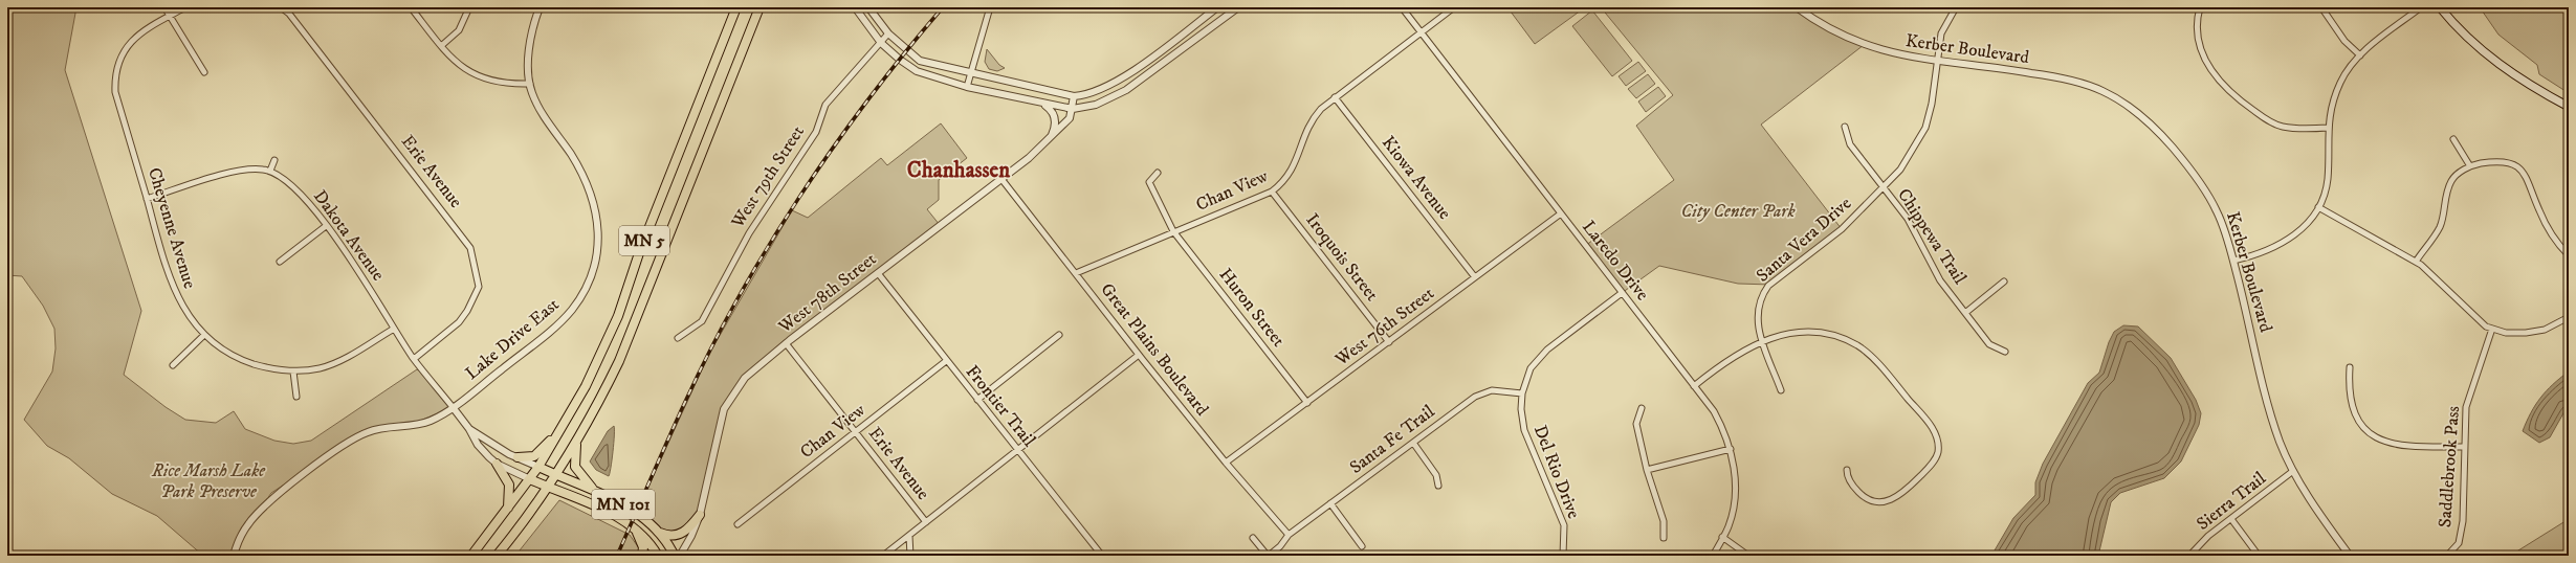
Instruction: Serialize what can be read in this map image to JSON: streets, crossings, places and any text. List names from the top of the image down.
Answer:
{
  "streets": {
    "main road": ["MN 5", "MN 101"],
    "street": [
      "Kerber Boulevard",
      "Erie Avenue",
      "West 79th Street",
      "Kiowa Avenue",
      "Chan View",
      "Cheyenne Avenue",
      "Dakota Avenue",
      "Chippewa Trail",
      "Santa Vera Drive",
      "Iroquois Street",
      "Laredo Drive",
      "West 78th Street",
      "Huron Street",
      "West 76th Street",
      "Lake Drive East",
      "Great Plains Boulevard",
      "Frontier Trail",
      "Santa Fe Trail",
      "Saddlebrook Pass",
      "Del Rio Drive",
      "Sierra Trail"
    ]
  },
  "crossings": [
    ["Kerber Boulevard", "Santa Vera Drive"],
    ["Kerber Boulevard", "Sierra Trail"],
    ["Erie Avenue", "Chan View"],
    ["Erie Avenue", "Dakota Avenue"],
    ["Erie Avenue", "West 78th Street"],
    ["Kiowa Avenue", "Chan View"],
    ["Kiowa Avenue", "West 76th Street"],
    ["Chan View", "Iroquois Street"],
    ["Chan View", "Laredo Drive"],
    ["Chan View", "Huron Street"],
    ["Chan View", "Great Plains Boulevard"],
    ["Chan View", "Frontier Trail"],
    ["Cheyenne Avenue", "Dakota Avenue"],
    ["Dakota Avenue", "MN 5"],
    ["Dakota Avenue", "Lake Drive East"],
    ["Dakota Avenue", "MN 101"],
    ["Chippewa Trail", "Santa Vera Drive"],
    ["MN 5", "MN 101"],
    ["Iroquois Street", "West 76th Street"],
    ["Laredo Drive", "West 76th Street"],
    ["Laredo Drive", "Del Rio Drive"],
    ["West 78th Street", "Great Plains Boulevard"],
    ["West 78th Street", "Frontier Trail"],
    ["Huron Street", "West 76th Street"],
    ["West 76th Street", "Great Plains Boulevard"],
    ["Great Plains Boulevard", "Santa Fe Trail"],
    ["Santa Fe Trail", "Del Rio Drive"]
  ],
  "districts": ["Chanhassen"],
  "parks": ["City Center Park", "Rice Marsh Lake Park Preserve"]
}
